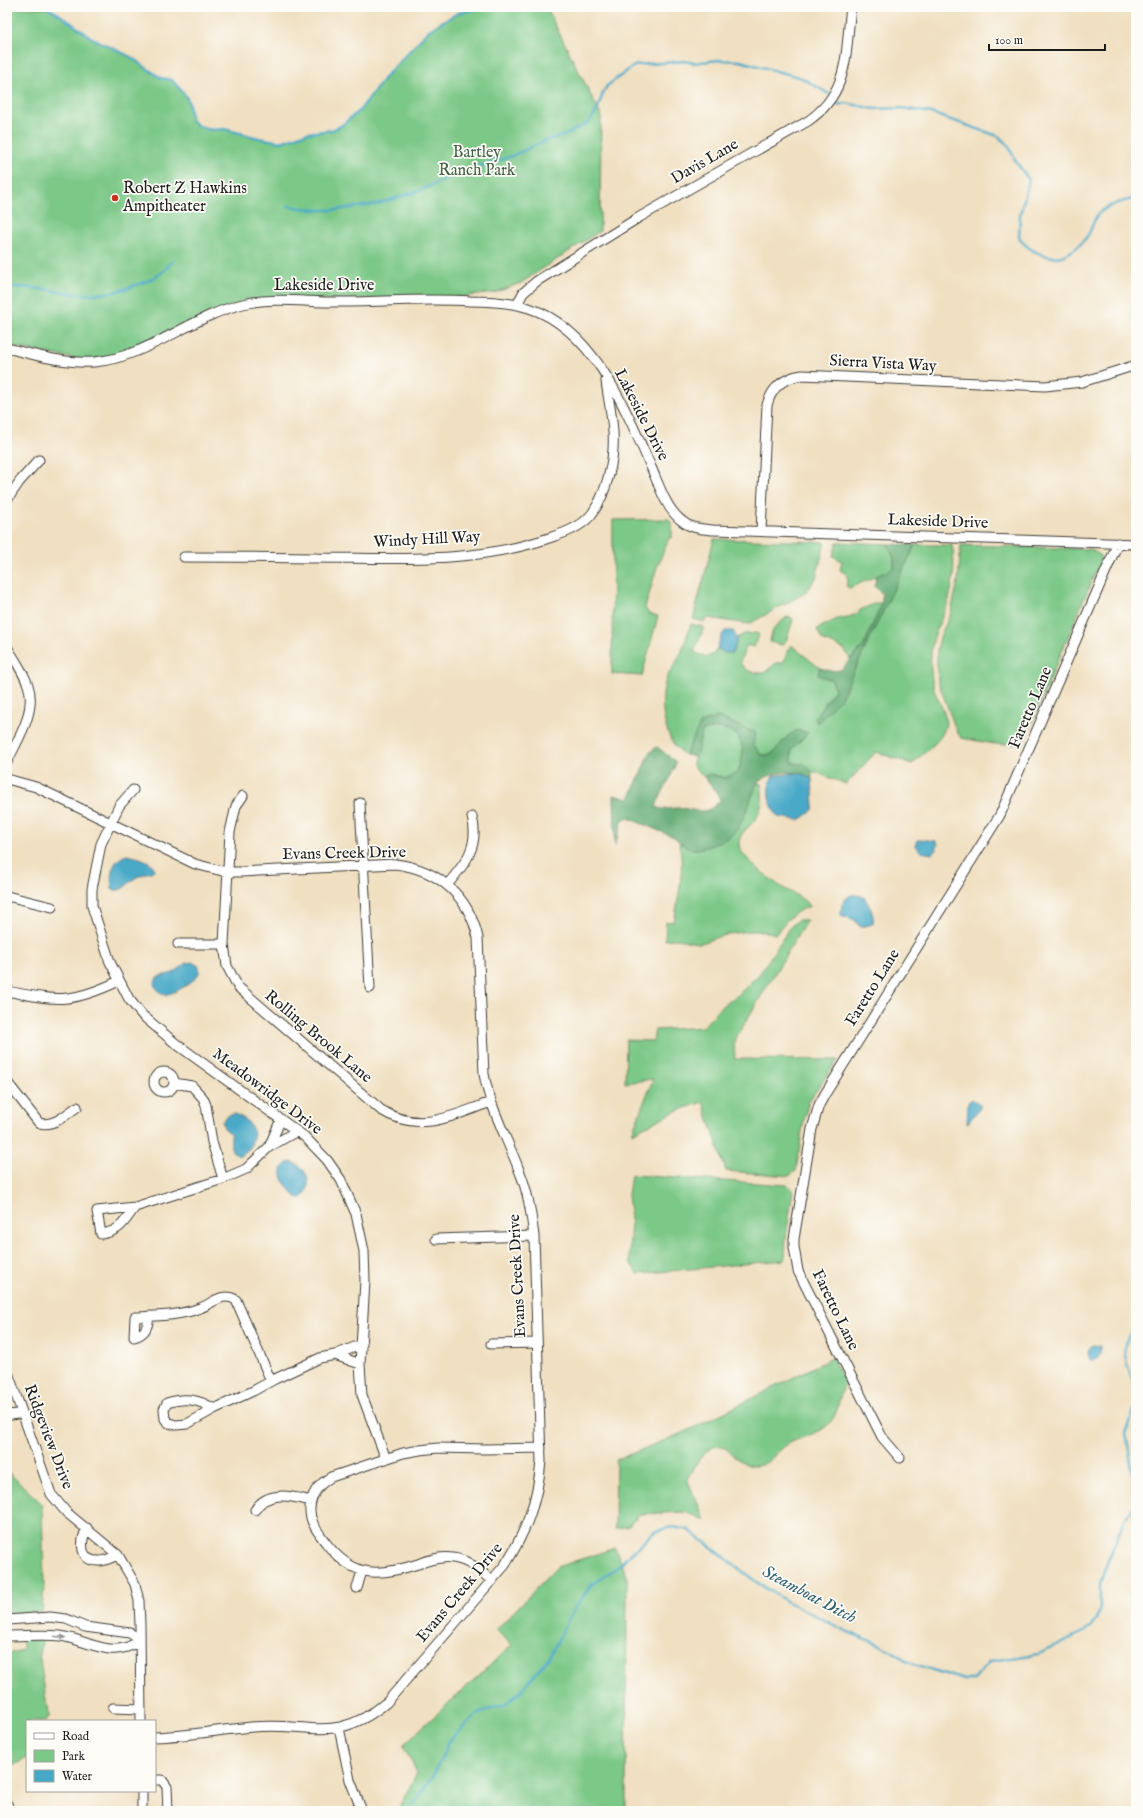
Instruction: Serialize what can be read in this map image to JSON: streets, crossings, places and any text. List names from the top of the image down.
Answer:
{
  "streets": {
    "street": [
      "Davis Lane",
      "Lakeside Drive",
      "Sierra Vista Way",
      "Windy Hill Way",
      "Faretto Lane",
      "Evans Creek Drive",
      "Rolling Brook Lane",
      "Meadowridge Drive",
      "Ridgeview Drive"
    ]
  },
  "crossings": [
    ["Davis Lane", "Lakeside Drive"],
    ["Lakeside Drive", "Sierra Vista Way"],
    ["Lakeside Drive", "Windy Hill Way"],
    ["Lakeside Drive", "Faretto Lane"],
    ["Evans Creek Drive", "Rolling Brook Lane"],
    ["Evans Creek Drive", "Meadowridge Drive"]
  ],
  "water": ["Steamboat Ditch"],
  "parks": ["Bartley Ranch Park"],
  "places": ["Robert Z Hawkins Ampitheater"],
  "legend": ["Road", "Park", "Water"],
  "scale_bar": "100 m"
}
